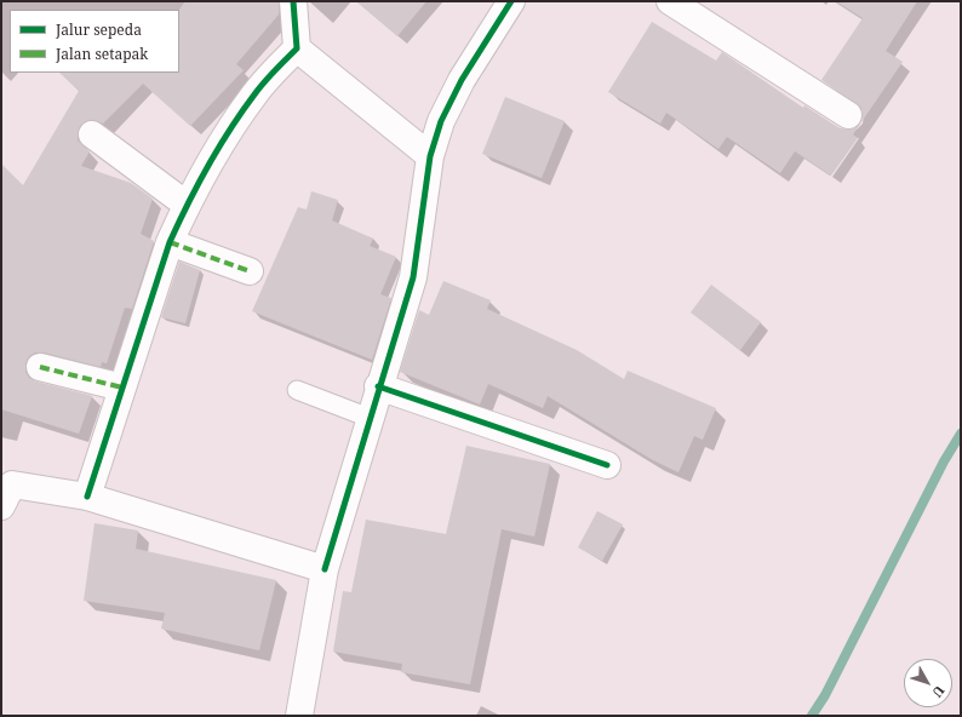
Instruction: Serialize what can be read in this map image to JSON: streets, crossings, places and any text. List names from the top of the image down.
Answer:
{
  "legend": ["Jalur sepeda", "Jalan setapak"],
  "north": "bottom right"
}
